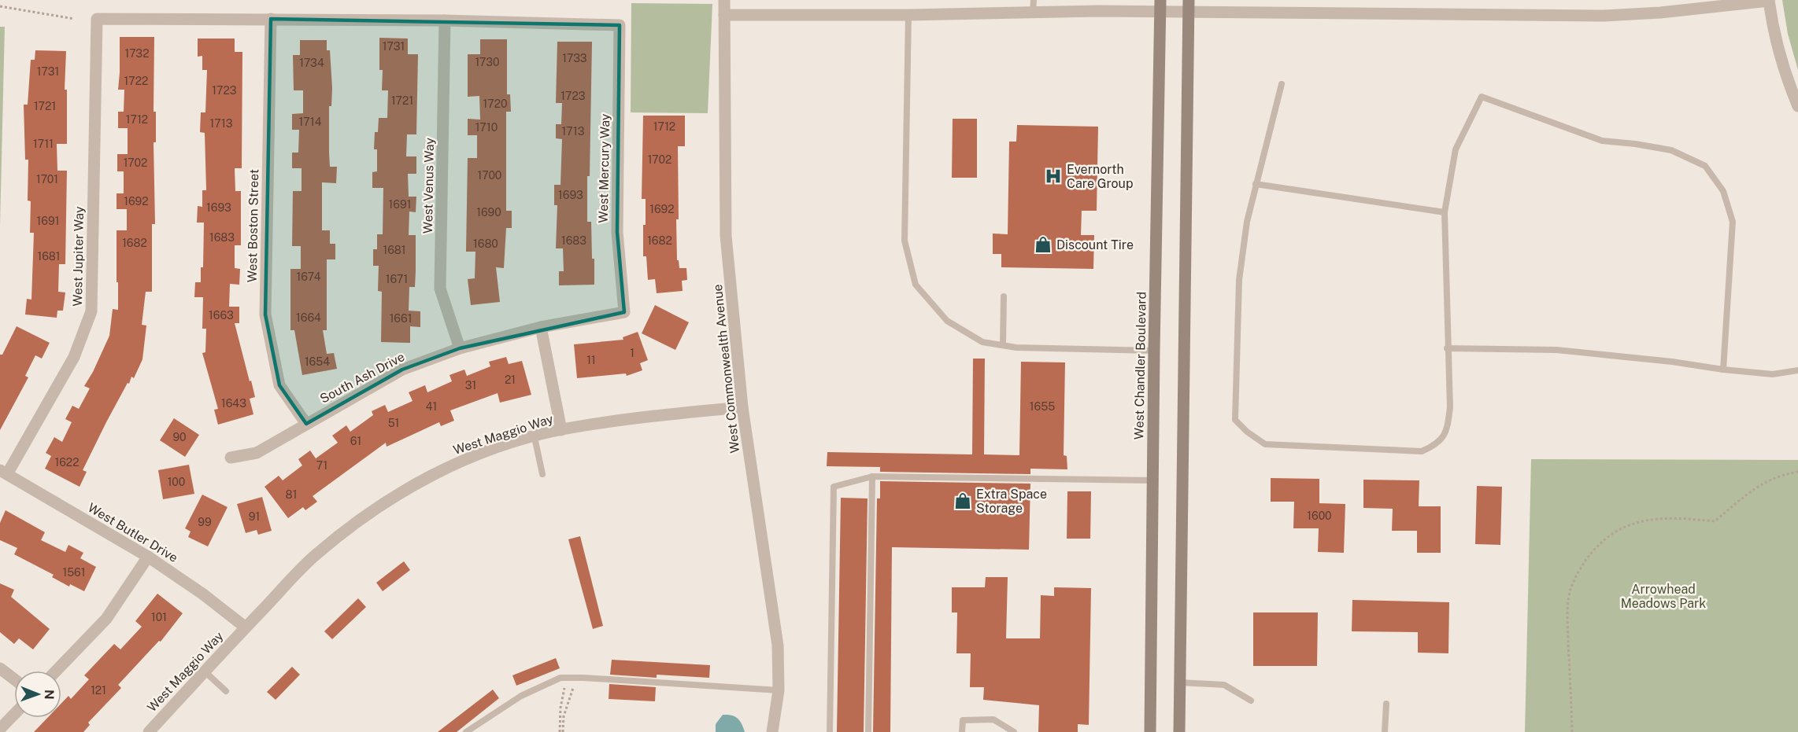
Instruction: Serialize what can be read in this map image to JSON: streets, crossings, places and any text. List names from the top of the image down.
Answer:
{
  "streets": {
    "main road": ["West Chandler Boulevard"],
    "street": [
      "West Mercury Way",
      "West Venus Way",
      "West Boston Street",
      "West Jupiter Way",
      "West Commonwealth Avenue",
      "South Ash Drive",
      "West Maggio Way",
      "West Butler Drive"
    ]
  },
  "crossings": [
    ["West Mercury Way", "West Venus Way"],
    ["West Mercury Way", "South Ash Drive"],
    ["West Venus Way", "South Ash Drive"],
    ["West Boston Street", "West Jupiter Way"],
    ["West Boston Street", "South Ash Drive"],
    ["West Jupiter Way", "West Butler Drive"],
    ["West Commonwealth Avenue", "West Maggio Way"],
    ["West Maggio Way", "West Butler Drive"]
  ],
  "parks": ["Arrowhead Meadows Park"],
  "places": {
    "hospital": ["Evernorth Care Group"],
    "shop": ["Discount Tire", "Extra Space Storage"]
  },
  "house_numbers": [
    "1731",
    "1732",
    "1733",
    "1730",
    "1734",
    "1731",
    "1722",
    "1723",
    "1723",
    "1721",
    "1720",
    "1721",
    "1712",
    "1714",
    "1713",
    "1712",
    "1710",
    "1713",
    "1711",
    "1702",
    "1702",
    "1700",
    "1701",
    "1693",
    "1692",
    "1691",
    "1693",
    "1692",
    "1690",
    "1691",
    "1683",
    "1683",
    "1682",
    "1682",
    "1680",
    "1681",
    "1681",
    "1674",
    "1671",
    "1663",
    "1664",
    "1661",
    "1",
    "11",
    "1654",
    "21",
    "31",
    "1643",
    "41",
    "1655",
    "51",
    "90",
    "61",
    "1622",
    "71",
    "100",
    "81",
    "1600",
    "91",
    "99",
    "1561",
    "101",
    "121"
  ],
  "north": "right"
}
